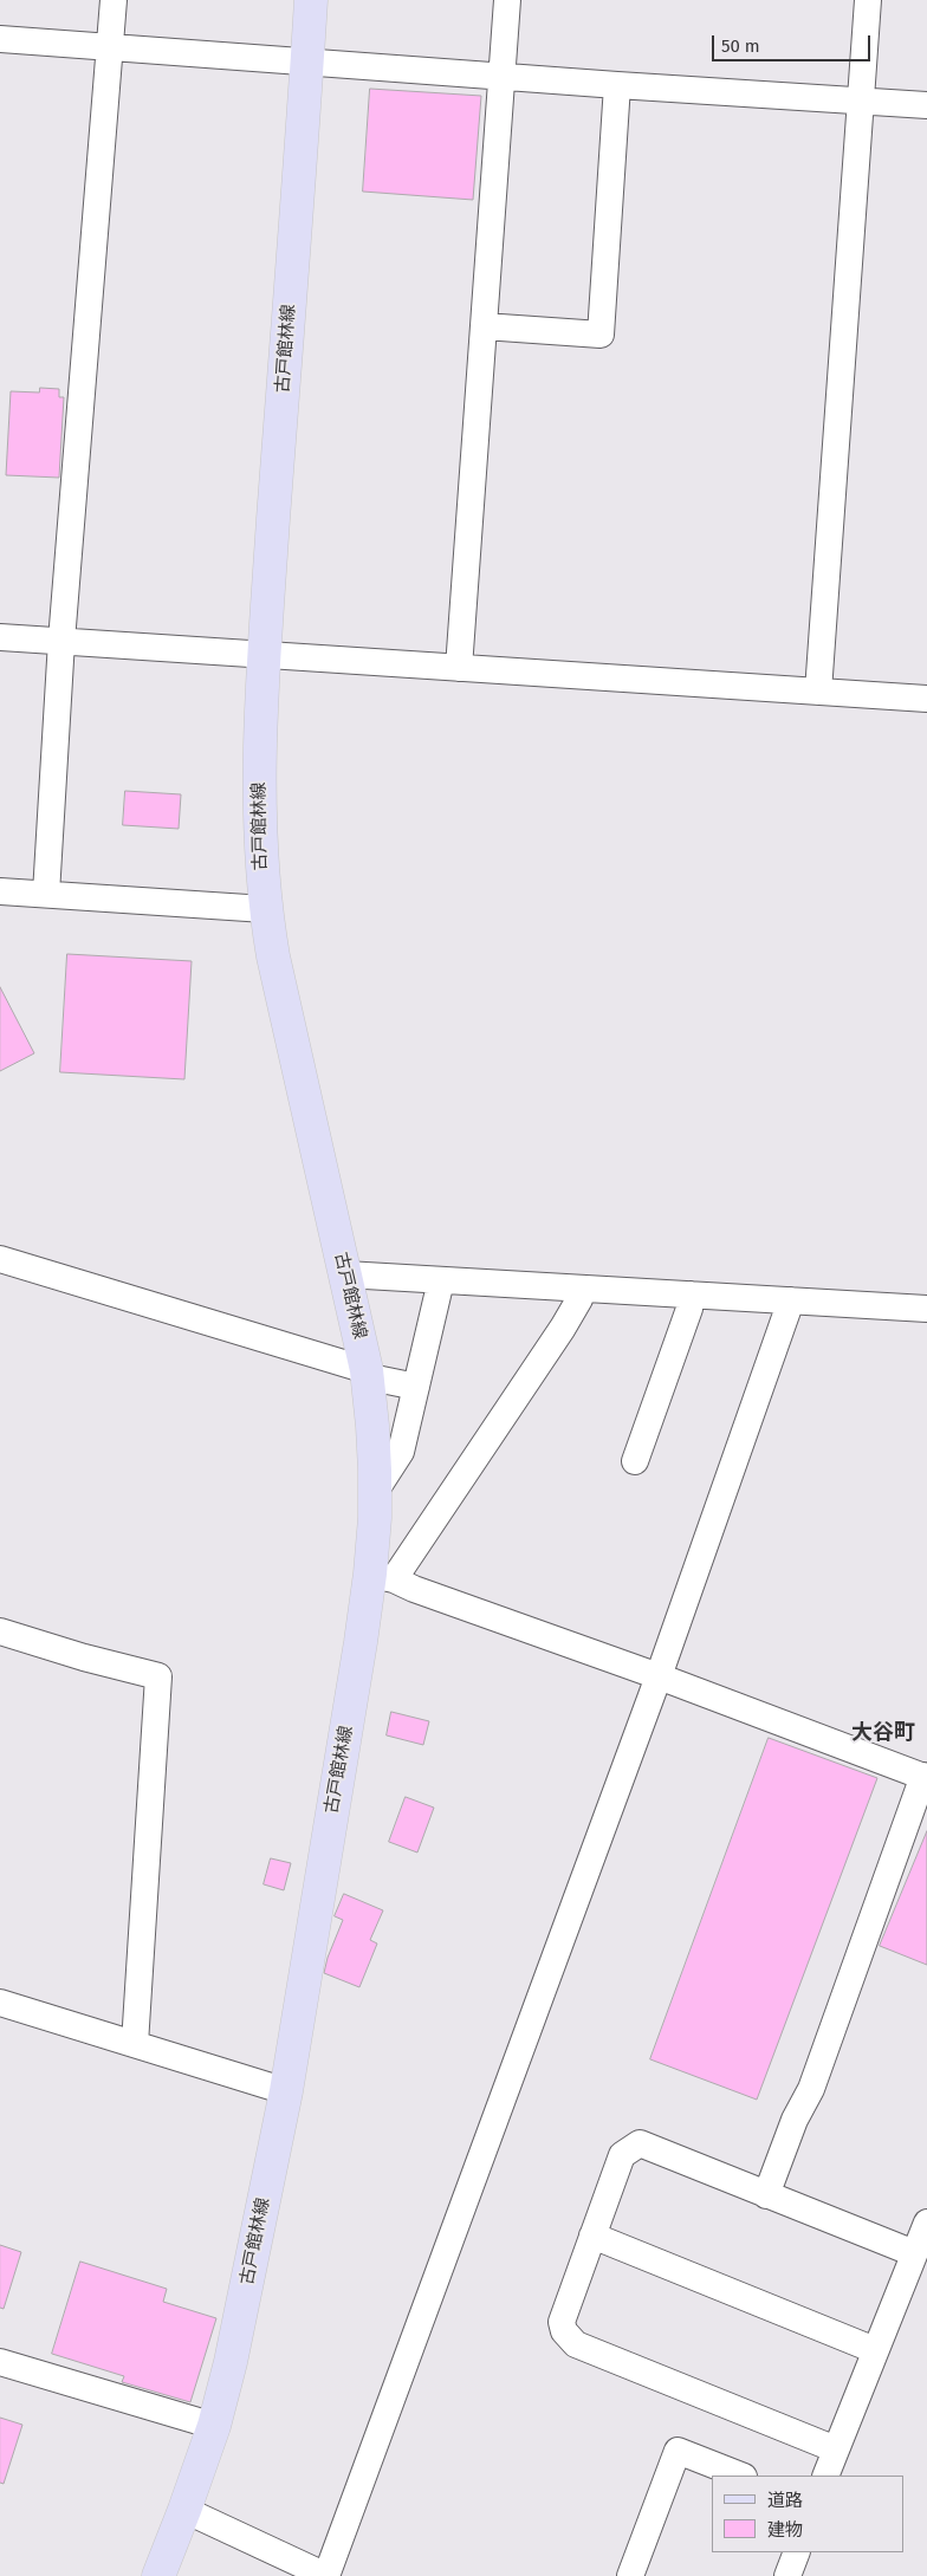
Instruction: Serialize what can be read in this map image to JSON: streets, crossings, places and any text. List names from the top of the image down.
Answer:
{
  "streets": {
    "main road": ["古戸館林線"]
  },
  "districts": ["大谷町"],
  "legend": ["道路", "建物"],
  "scale_bar": "50 m"
}
